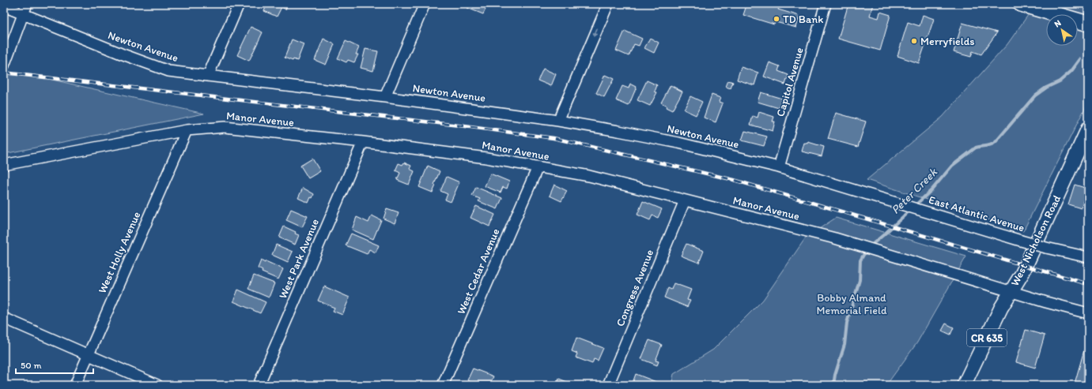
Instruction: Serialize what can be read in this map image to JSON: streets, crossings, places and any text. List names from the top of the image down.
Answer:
{
  "streets": {
    "main road": ["West Nicholson Road", "CR 635"],
    "street": [
      "Newton Avenue",
      "Capitol Avenue",
      "Manor Avenue",
      "East Atlantic Avenue",
      "West Holly Avenue",
      "West Park Avenue",
      "West Cedar Avenue",
      "Congress Avenue"
    ]
  },
  "crossings": [
    ["Newton Avenue", "Capitol Avenue"],
    ["Newton Avenue", "East Atlantic Avenue"],
    ["Manor Avenue", "West Nicholson Road"],
    ["Manor Avenue", "West Holly Avenue"],
    ["Manor Avenue", "West Park Avenue"],
    ["Manor Avenue", "West Cedar Avenue"],
    ["Manor Avenue", "Congress Avenue"]
  ],
  "water": ["Peter Creek"],
  "parks": ["Bobby Almand Memorial Field"],
  "places": ["TD Bank", "Merryfields"],
  "scale_bar": "50 m",
  "north": "top left"
}
